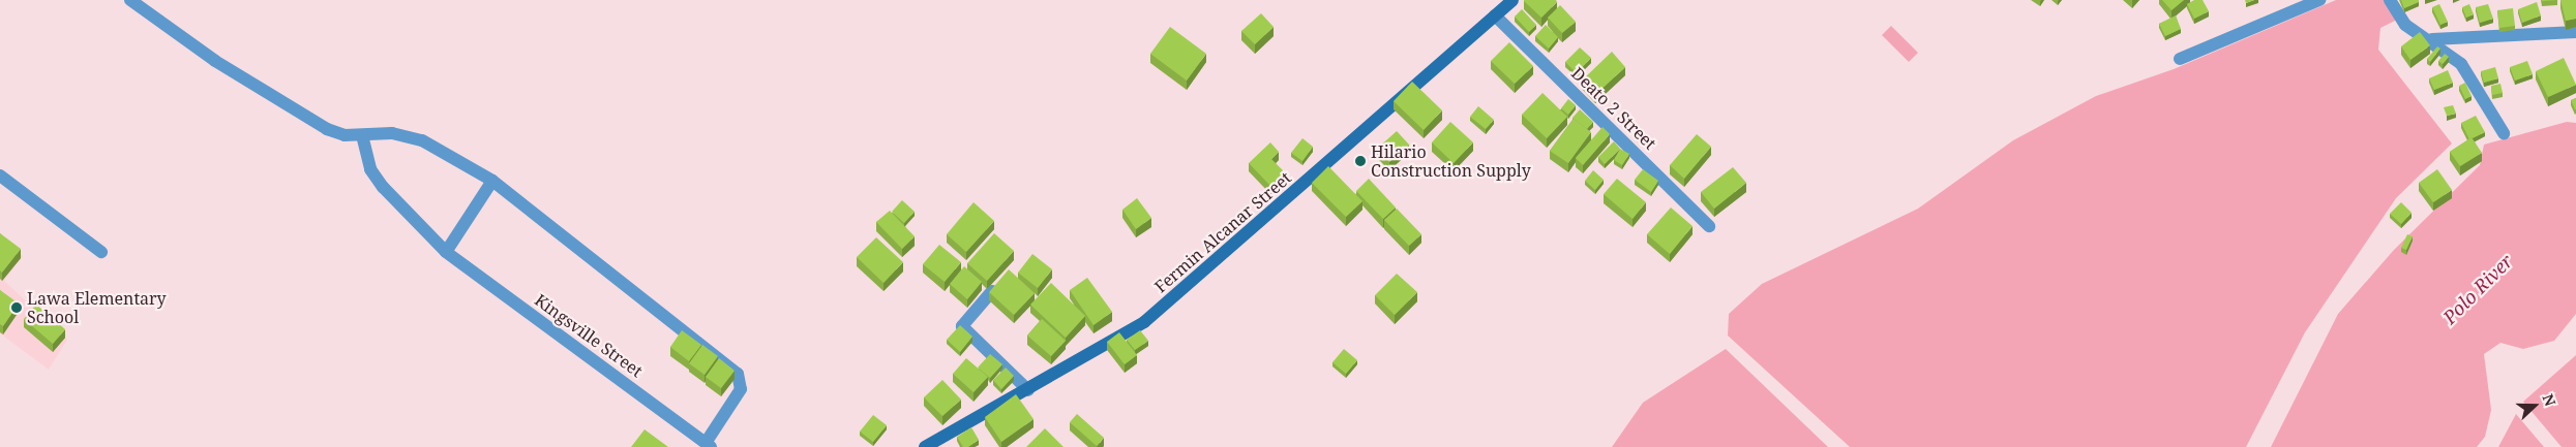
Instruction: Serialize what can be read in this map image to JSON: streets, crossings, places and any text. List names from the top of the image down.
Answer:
{
  "streets": {
    "main road": ["Fermin Alcanar Street"],
    "street": ["Deato 2 Street", "Kingsville Street"]
  },
  "crossings": [
    ["Deato 2 Street", "Fermin Alcanar Street"]
  ],
  "water": ["Polo River"],
  "places": ["Hilario Construction Supply", "Lawa Elementary School"],
  "north": "right"
}
